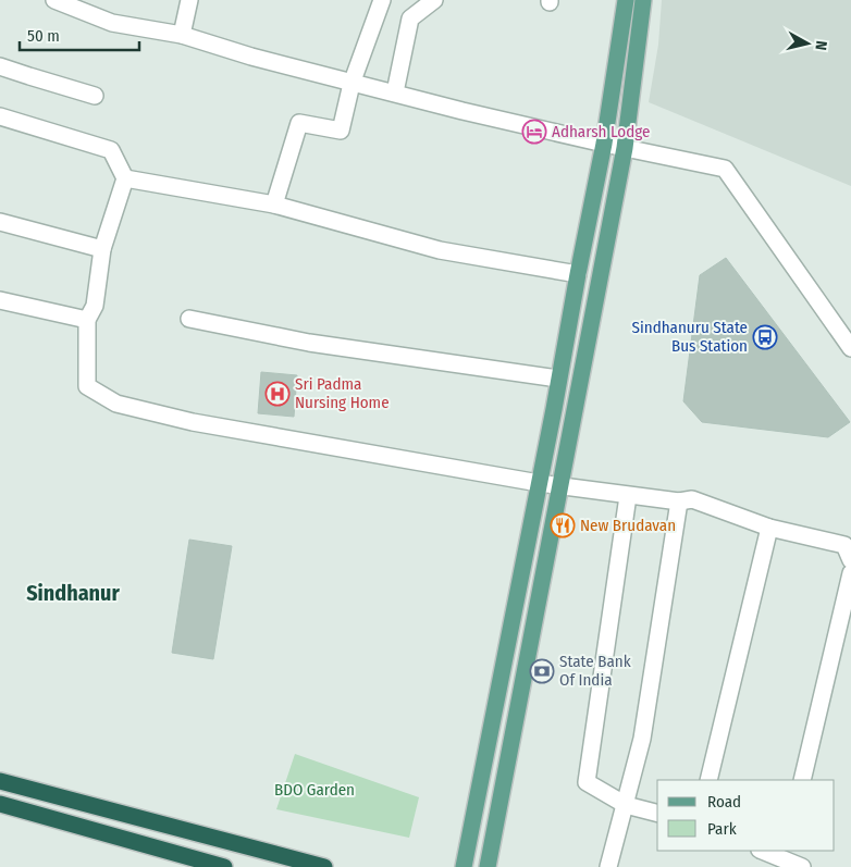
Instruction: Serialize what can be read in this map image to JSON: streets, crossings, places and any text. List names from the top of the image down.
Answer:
{
  "districts": ["Sindhanur"],
  "parks": ["BDO Garden"],
  "places": {
    "hotel": ["Adharsh Lodge"],
    "bus stop": ["Sindhanuru State Bus Station"],
    "hospital": ["Sri Padma Nursing Home"],
    "restaurant": ["New Brudavan"],
    "bank": ["State Bank Of India"]
  },
  "legend": ["Road", "Park"],
  "scale_bar": "50 m",
  "north": "right"
}
